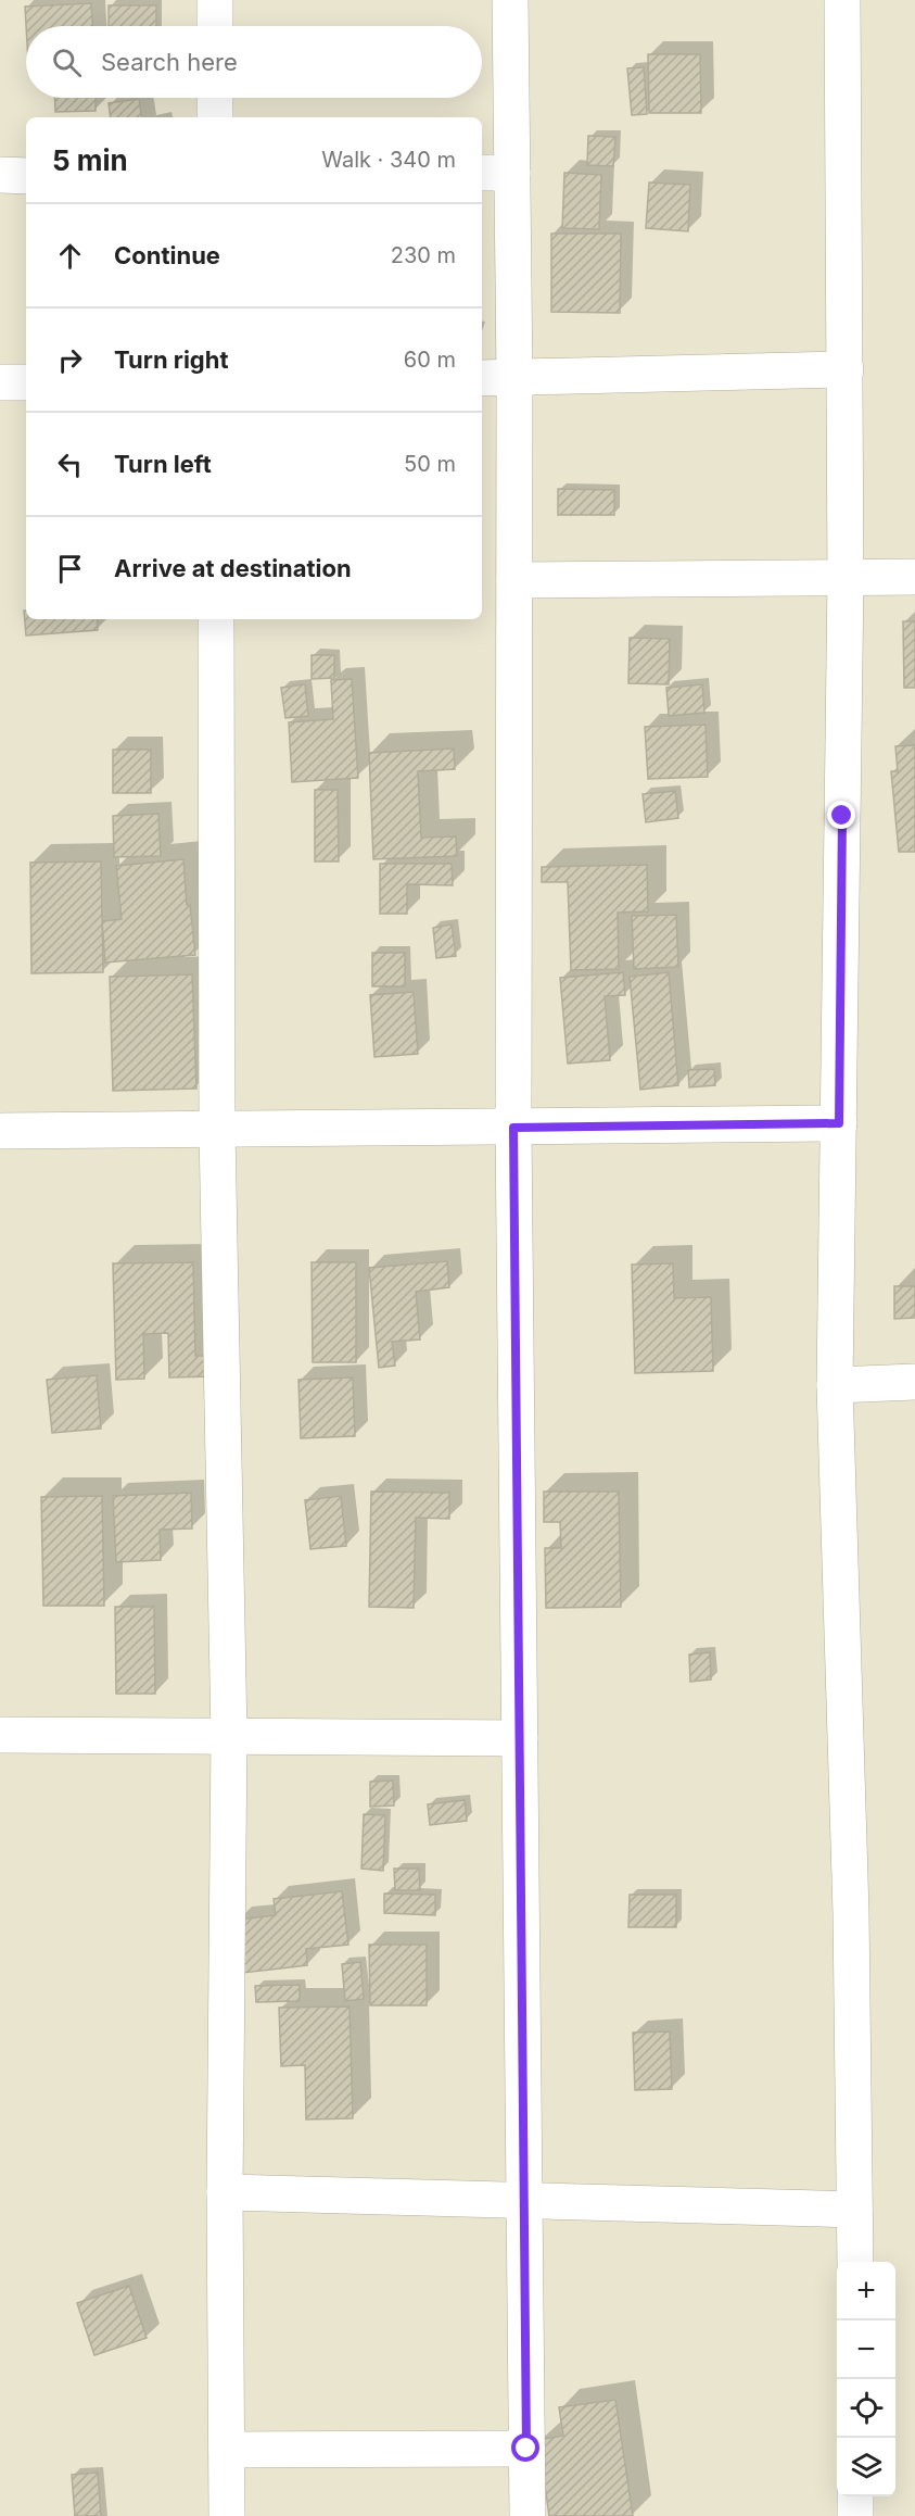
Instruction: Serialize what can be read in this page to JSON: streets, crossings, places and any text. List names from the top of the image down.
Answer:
{
  "page": {
    "search": "Search here",
    "heading": ["5 min", "Walk · 340 m"],
    "list": [
      ["Continue", "230 m"],
      ["Turn right", "60 m"],
      ["Turn left", "50 m"],
      "Arrive at destination"
    ],
    "map_buttons": ["+", "−"]
  }
}
